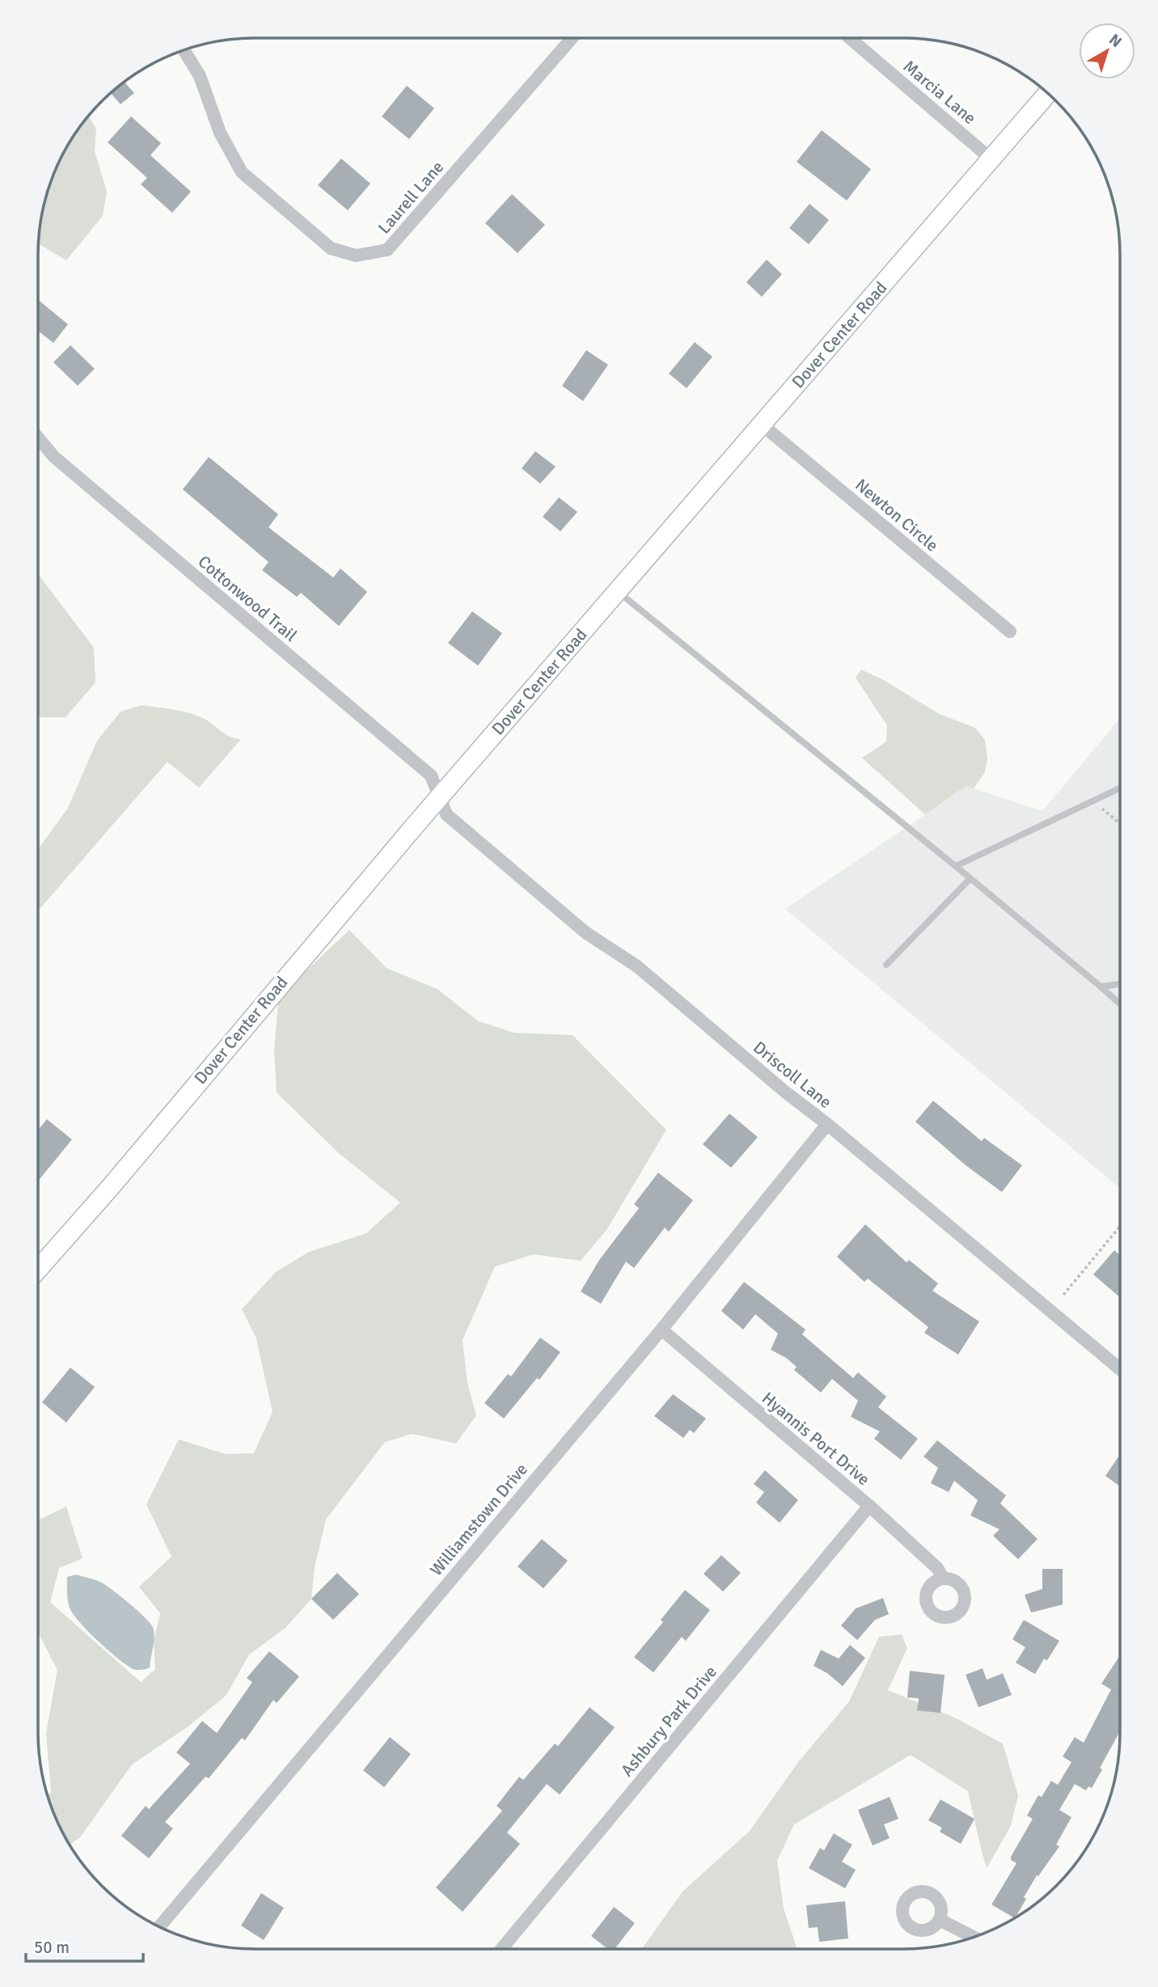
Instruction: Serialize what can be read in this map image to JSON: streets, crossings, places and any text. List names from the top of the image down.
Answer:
{
  "streets": {
    "street": [
      "Marcia Lane",
      "Laurell Lane",
      "Dover Center Road",
      "Newton Circle",
      "Cottonwood Trail",
      "Driscoll Lane",
      "Hyannis Port Drive",
      "Williamstown Drive",
      "Ashbury Park Drive"
    ]
  },
  "crossings": [
    ["Marcia Lane", "Dover Center Road"],
    ["Dover Center Road", "Newton Circle"],
    ["Dover Center Road", "Cottonwood Trail"],
    ["Dover Center Road", "Driscoll Lane"],
    ["Cottonwood Trail", "Driscoll Lane"],
    ["Driscoll Lane", "Williamstown Drive"],
    ["Hyannis Port Drive", "Williamstown Drive"],
    ["Hyannis Port Drive", "Ashbury Park Drive"]
  ],
  "scale_bar": "50 m",
  "north": "top right"
}
